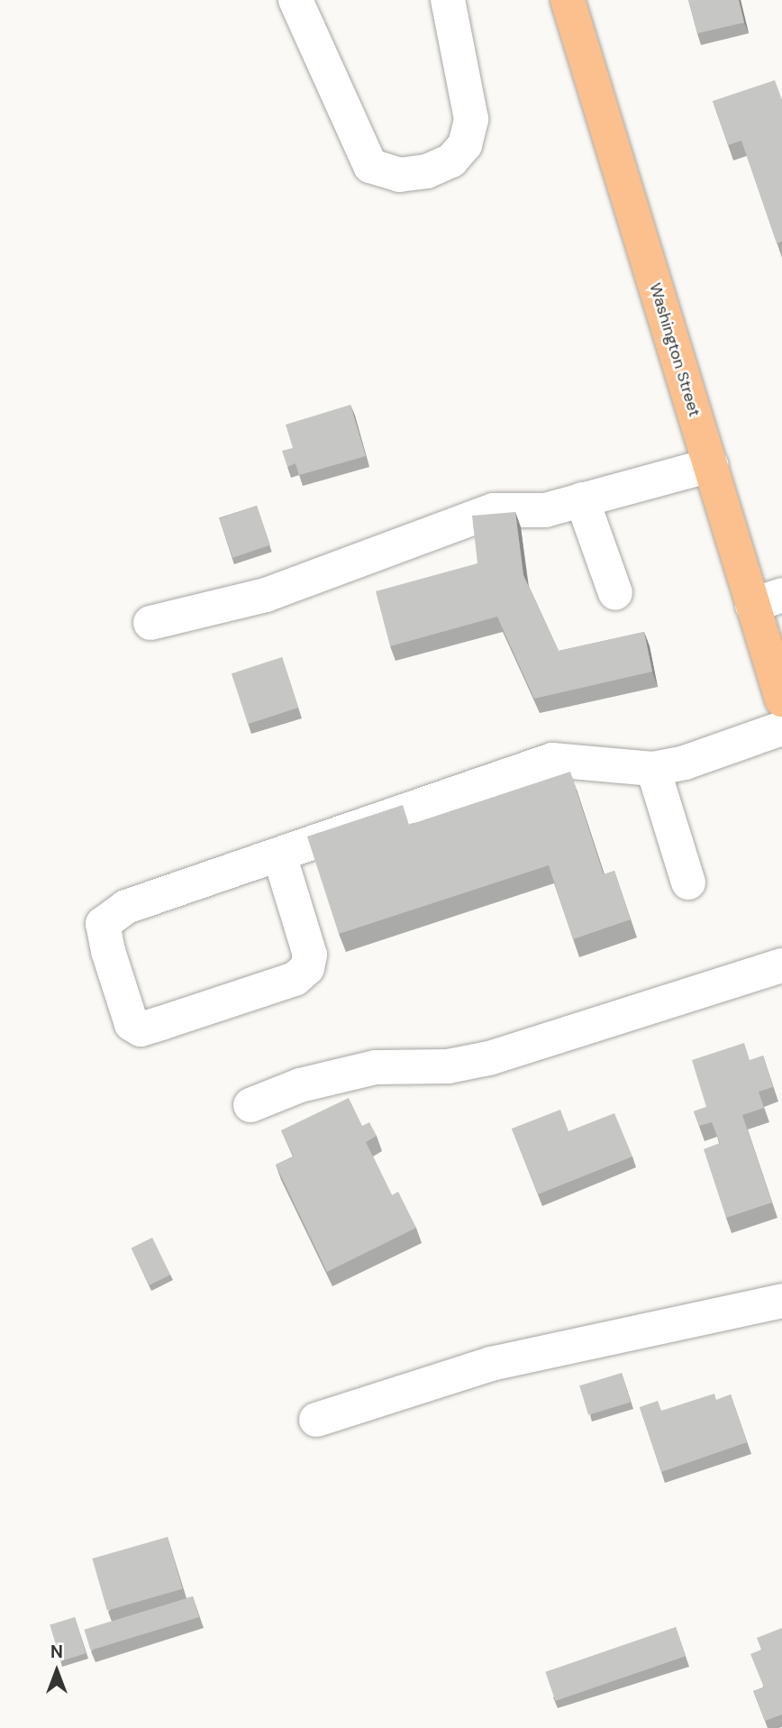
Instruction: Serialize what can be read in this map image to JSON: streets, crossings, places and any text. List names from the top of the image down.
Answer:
{
  "streets": {
    "main road": ["Washington Street"]
  },
  "north": "top"
}
